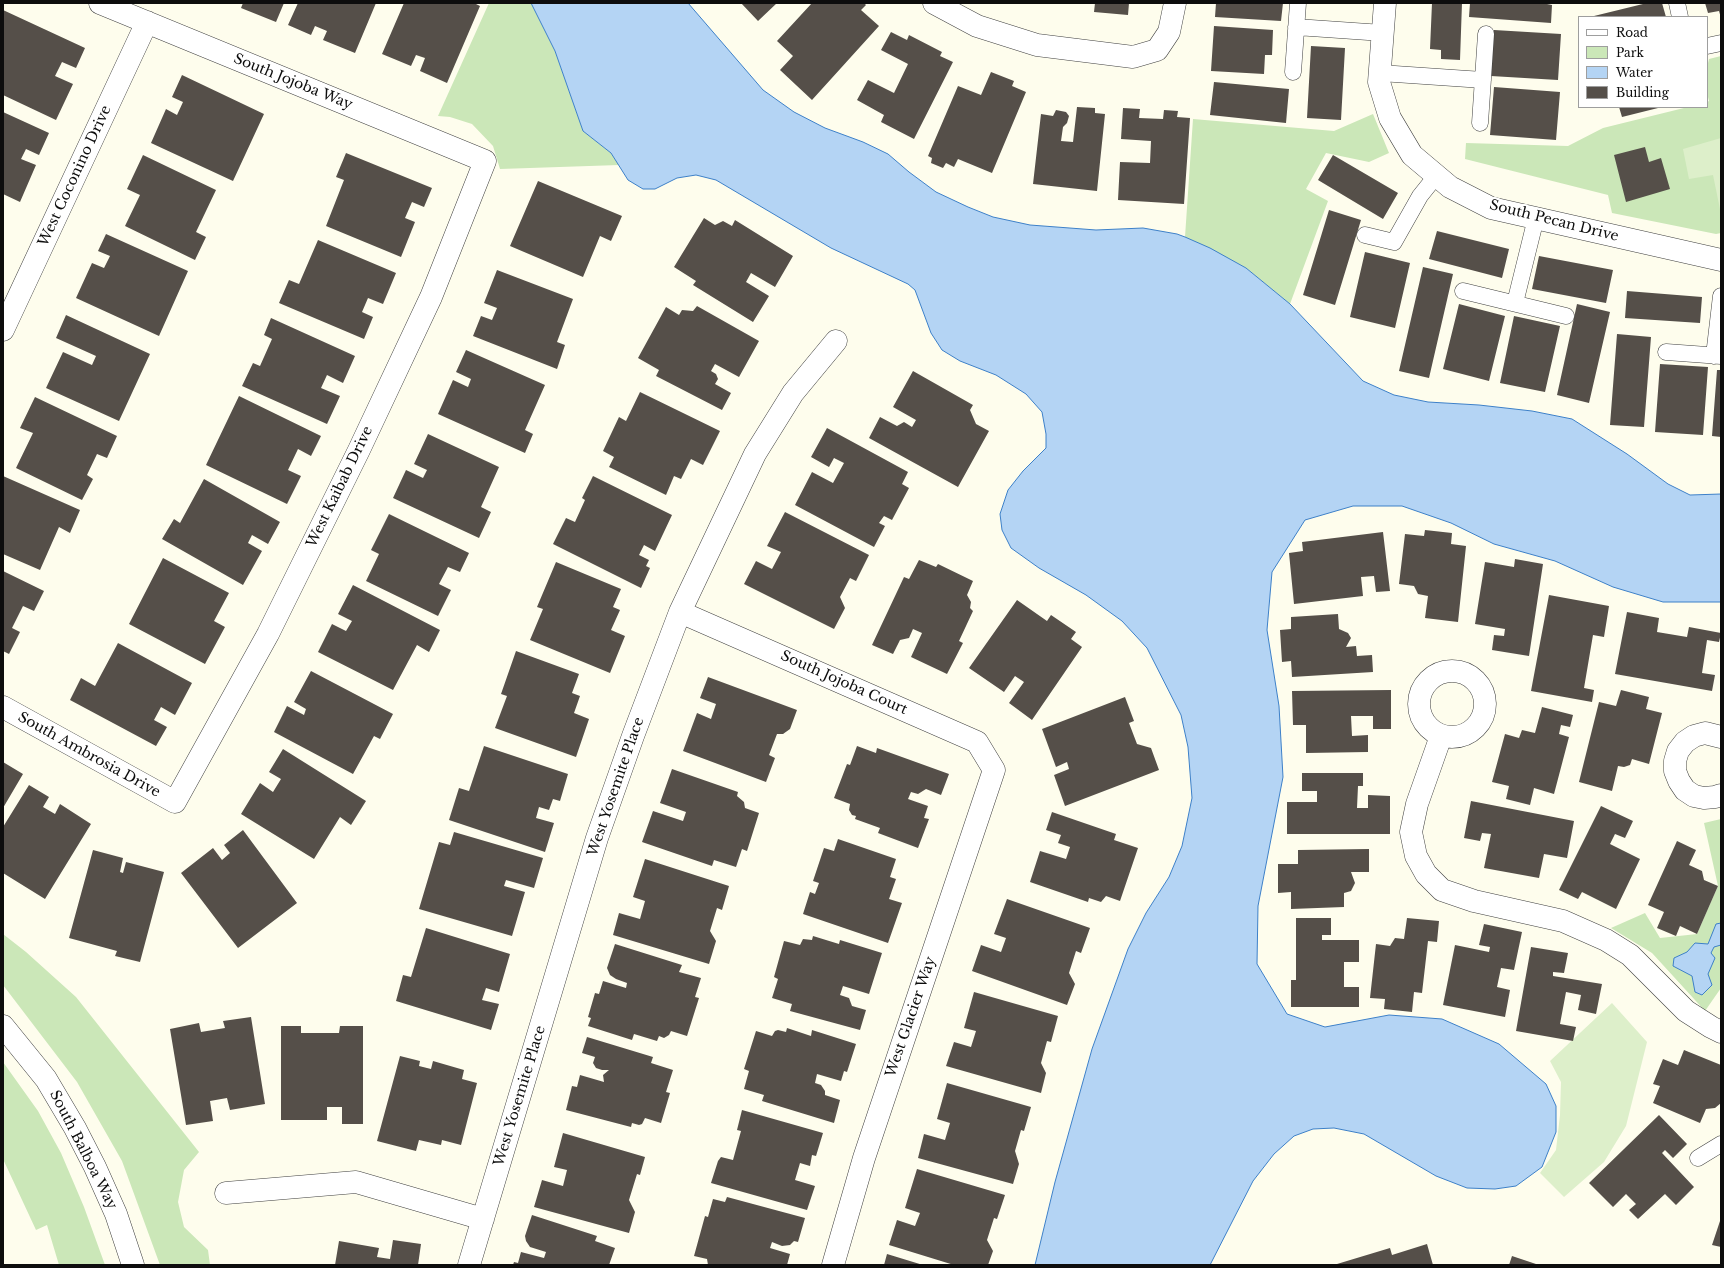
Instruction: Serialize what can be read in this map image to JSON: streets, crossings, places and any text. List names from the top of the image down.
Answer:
{
  "streets": {
    "street": [
      "South Jojoba Way",
      "West Coconino Drive",
      "South Pecan Drive",
      "West Kaibab Drive",
      "South Jojoba Court",
      "South Ambrosia Drive",
      "West Yosemite Place",
      "West Glacier Way",
      "South Balboa Way"
    ]
  },
  "crossings": [
    ["South Jojoba Way", "West Coconino Drive"],
    ["South Jojoba Way", "West Kaibab Drive"],
    ["West Kaibab Drive", "South Ambrosia Drive"],
    ["South Jojoba Court", "West Yosemite Place"],
    ["South Jojoba Court", "West Glacier Way"]
  ],
  "legend": [
    "Road",
    "Park",
    "Water",
    "Building"
  ]
}
